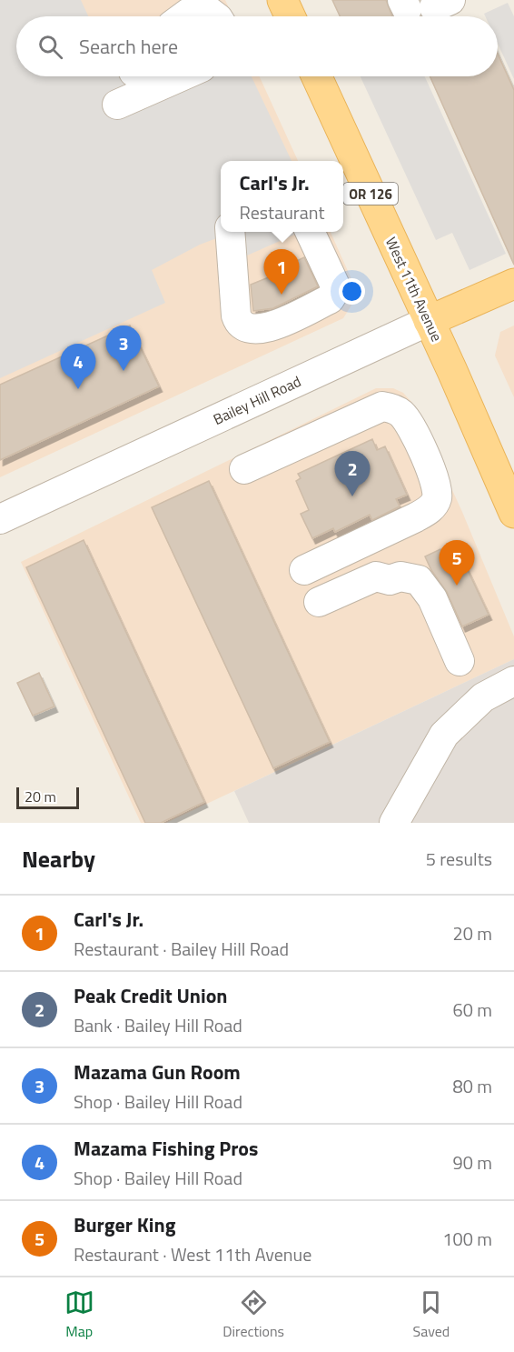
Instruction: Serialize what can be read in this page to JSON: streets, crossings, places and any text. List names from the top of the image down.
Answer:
{
  "streets": {
    "main road": ["OR 126", "West 11th Avenue", "Bailey Hill Road"]
  },
  "crossings": [
    ["West 11th Avenue", "Bailey Hill Road"]
  ],
  "scale_bar": "20 m",
  "page": {
    "search": "Search here",
    "popup": ["Carl's Jr.", "Restaurant"],
    "pins": [
      "1",
      "3",
      "4",
      "2",
      "5"
    ],
    "scale": "20 m",
    "heading": ["Nearby", "5 results"],
    "list": [
      {
        "mark": "1",
        "name": "Carl's Jr.",
        "note": "Restaurant · Bailey Hill Road",
        "value": "20 m"
      },
      {
        "mark": "2",
        "name": "Peak Credit Union",
        "note": "Bank · Bailey Hill Road",
        "value": "60 m"
      },
      {
        "mark": "3",
        "name": "Mazama Gun Room",
        "note": "Shop · Bailey Hill Road",
        "value": "80 m"
      },
      {
        "mark": "4",
        "name": "Mazama Fishing Pros",
        "note": "Shop · Bailey Hill Road",
        "value": "90 m"
      },
      {
        "mark": "5",
        "name": "Burger King",
        "note": "Restaurant · West 11th Avenue",
        "value": "100 m"
      }
    ],
    "nav": ["Map", "Directions", "Saved"]
  }
}
